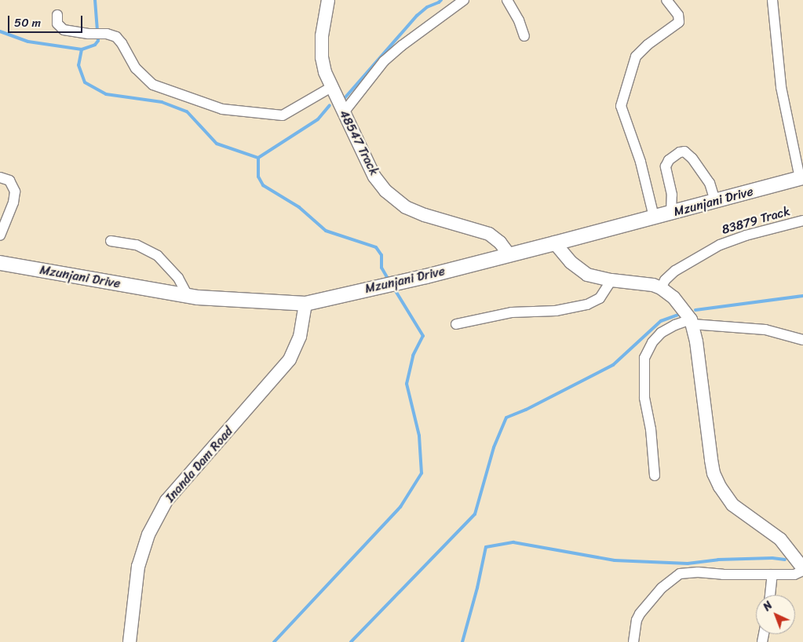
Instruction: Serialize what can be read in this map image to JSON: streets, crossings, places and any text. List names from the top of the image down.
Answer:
{
  "streets": {
    "main road": ["Mzunjani Drive"],
    "street": ["48547 Track", "83879 Track", "Inanda Dam Road"]
  },
  "crossings": [
    ["48547 Track", "Mzunjani Drive"],
    ["Mzunjani Drive", "Inanda Dam Road"]
  ],
  "scale_bar": "50 m",
  "north": "top left"
}
